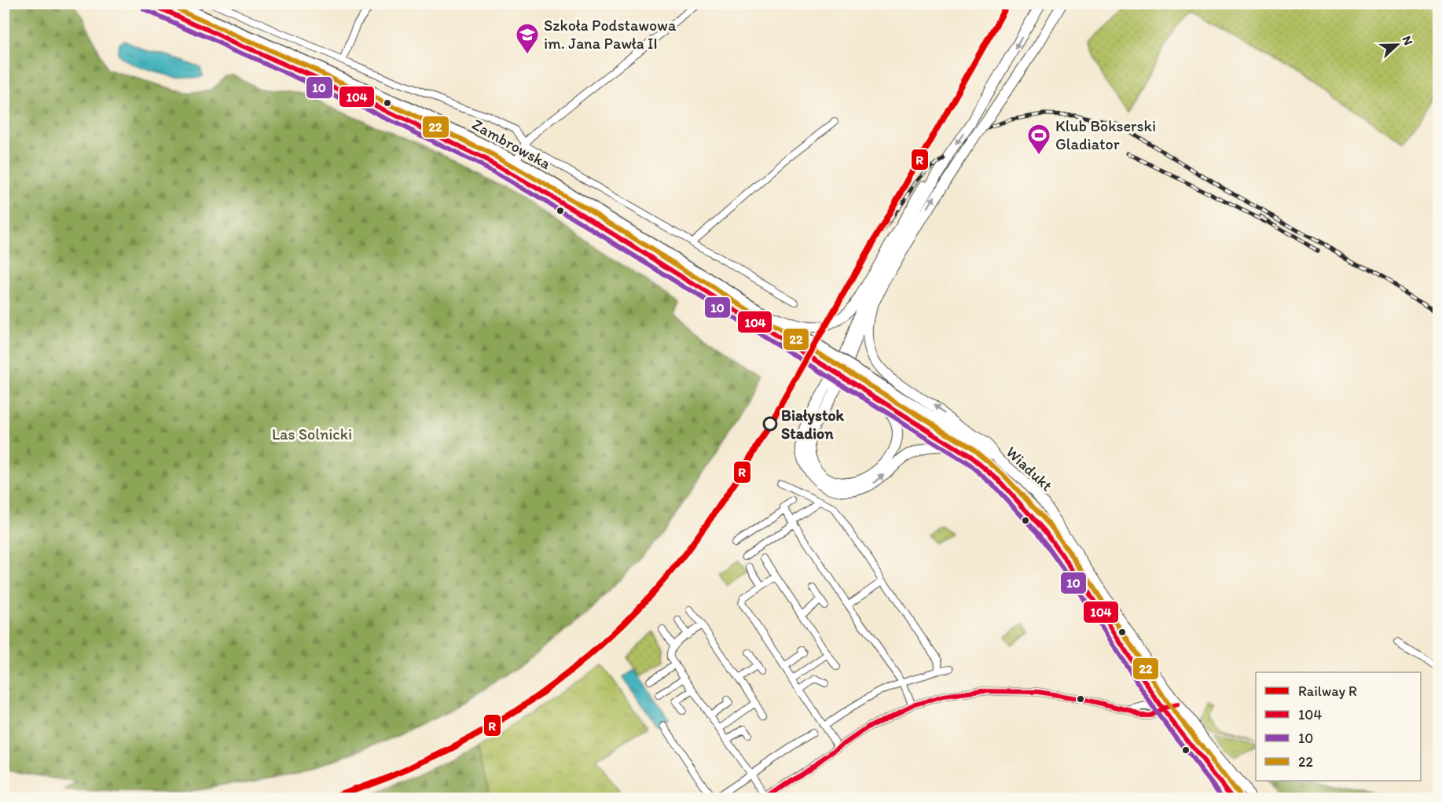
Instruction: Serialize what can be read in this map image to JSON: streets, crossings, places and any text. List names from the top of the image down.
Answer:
{
  "streets": {
    "main road": ["Zambrowska", "Wiadukt"]
  },
  "crossings": [
    ["Zambrowska", "Wiadukt"]
  ],
  "parks": ["Las Solnicki"],
  "places": {
    "school or university": ["Szkoła Podstawowa im. Jana Pawła II"],
    "sports": ["Klub Bokserski Gladiator"],
    "other": ["Białystok Stadion"]
  },
  "lines": [
    "rail line R",
    "transit line 104",
    "transit line 22",
    "transit line 10"
  ],
  "legend": [
    "Railway R",
    "104",
    "10",
    "22"
  ],
  "north": "right"
}
